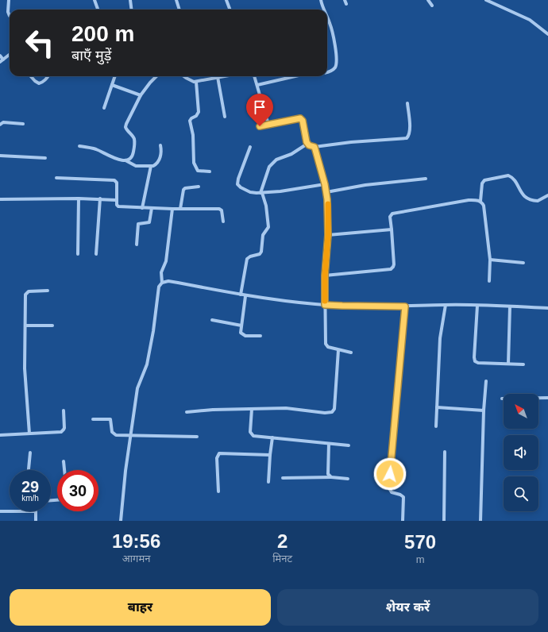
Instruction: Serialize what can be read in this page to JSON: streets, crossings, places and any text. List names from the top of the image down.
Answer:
{
  "north": "top left",
  "page": {
    "turn": ["200 m", "बाएँ मुड़ें"],
    "speed": "29 km/h",
    "limit": "30",
    "eta": [
      "19:56",
      "आगमन",
      "2",
      "मिनट",
      "570",
      "m"
    ],
    "buttons": ["बाहर", "शेयर करें"]
  }
}
